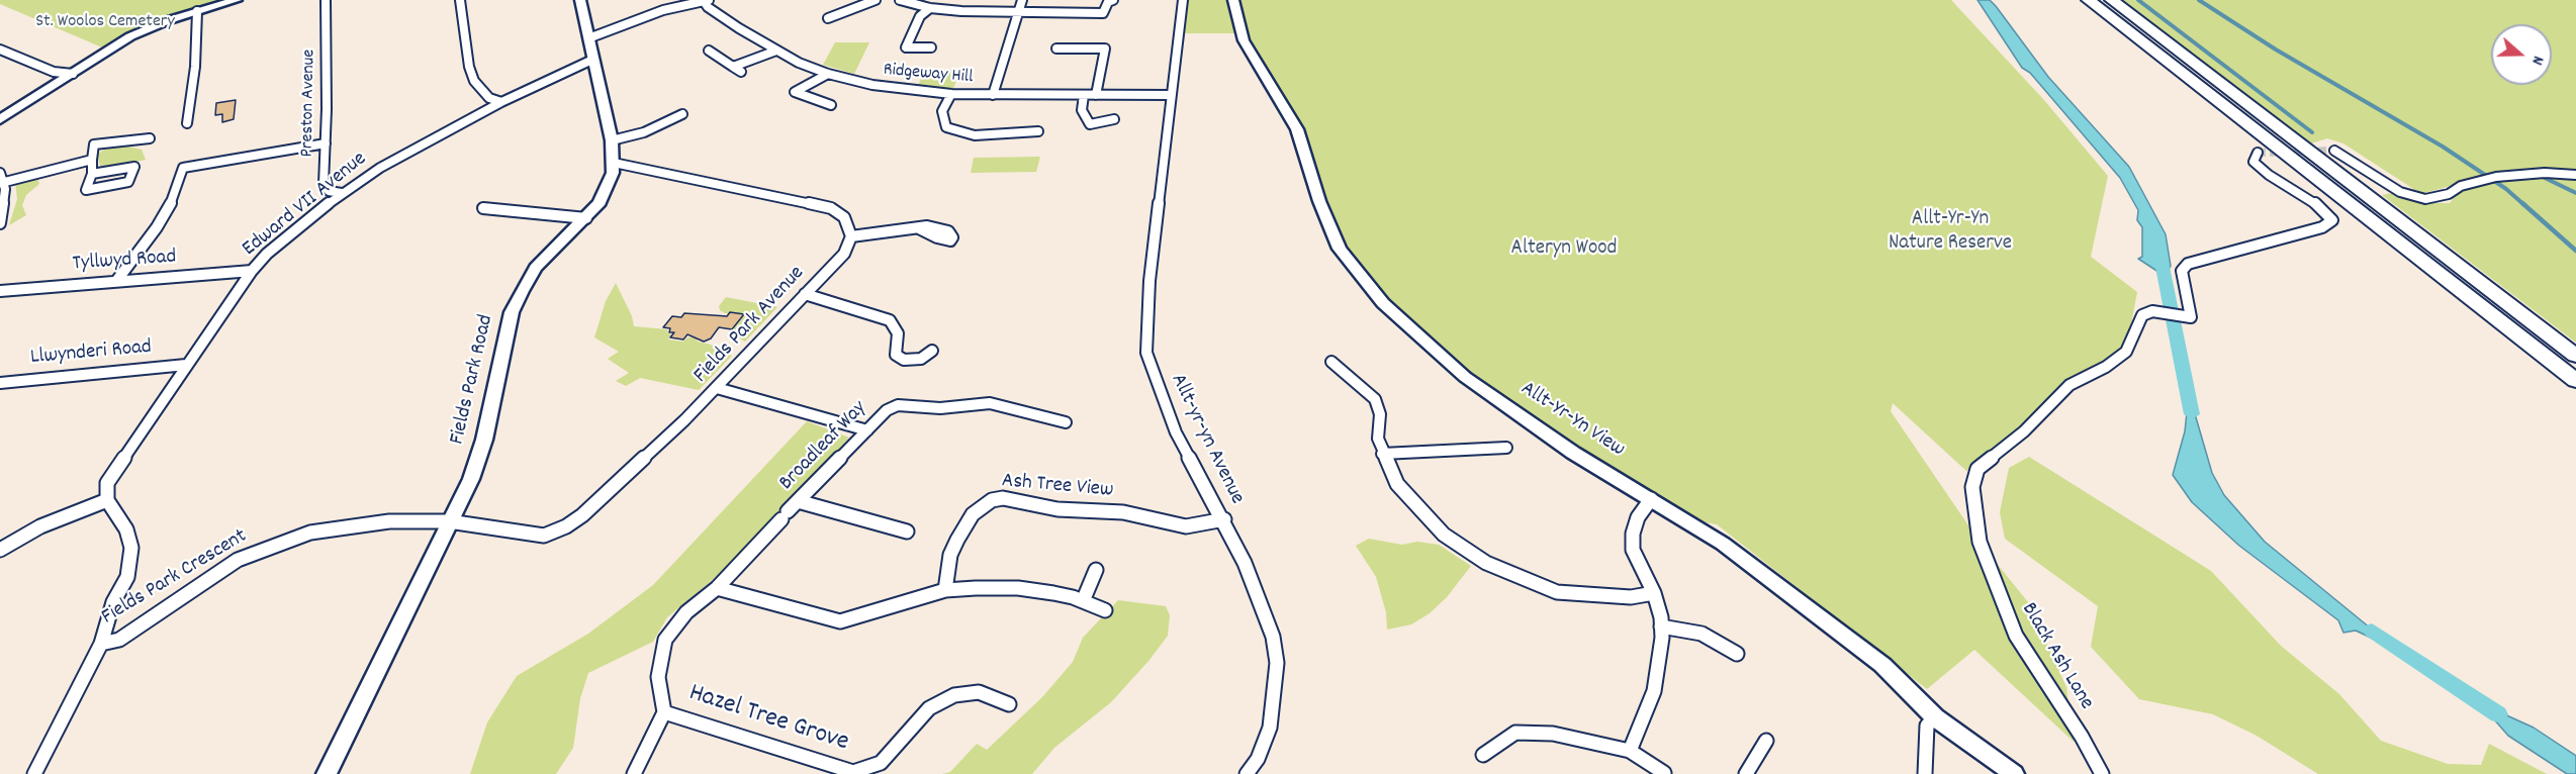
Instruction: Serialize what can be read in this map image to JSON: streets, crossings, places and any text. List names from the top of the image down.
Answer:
{
  "streets": {
    "main road": ["Fields Park Road", "Allt-Yr-Yn View"],
    "street": [
      "Ridgeway Hill",
      "Preston Avenue",
      "Edward VII Avenue",
      "Tyllwyd Road",
      "Fields Park Avenue",
      "Llwynderi Road",
      "Allt-yr-yn Avenue",
      "Broadleaf Way",
      "Ash Tree View",
      "Fields Park Crescent",
      "Black Ash Lane",
      "Hazel Tree Grove"
    ]
  },
  "crossings": [
    ["Ridgeway Hill", "Allt-yr-yn Avenue"],
    ["Preston Avenue", "Edward VII Avenue"],
    ["Edward VII Avenue", "Tyllwyd Road"],
    ["Edward VII Avenue", "Llwynderi Road"],
    ["Edward VII Avenue", "Fields Park Road"],
    ["Fields Park Avenue", "Fields Park Road"],
    ["Fields Park Avenue", "Fields Park Crescent"],
    ["Fields Park Road", "Fields Park Crescent"],
    ["Allt-yr-yn Avenue", "Ash Tree View"],
    ["Broadleaf Way", "Hazel Tree Grove"]
  ],
  "parks": ["St. Woolos Cemetery", "Allt-Yr-Yn Nature Reserve", "Alteryn Wood"],
  "north": "right"
}
